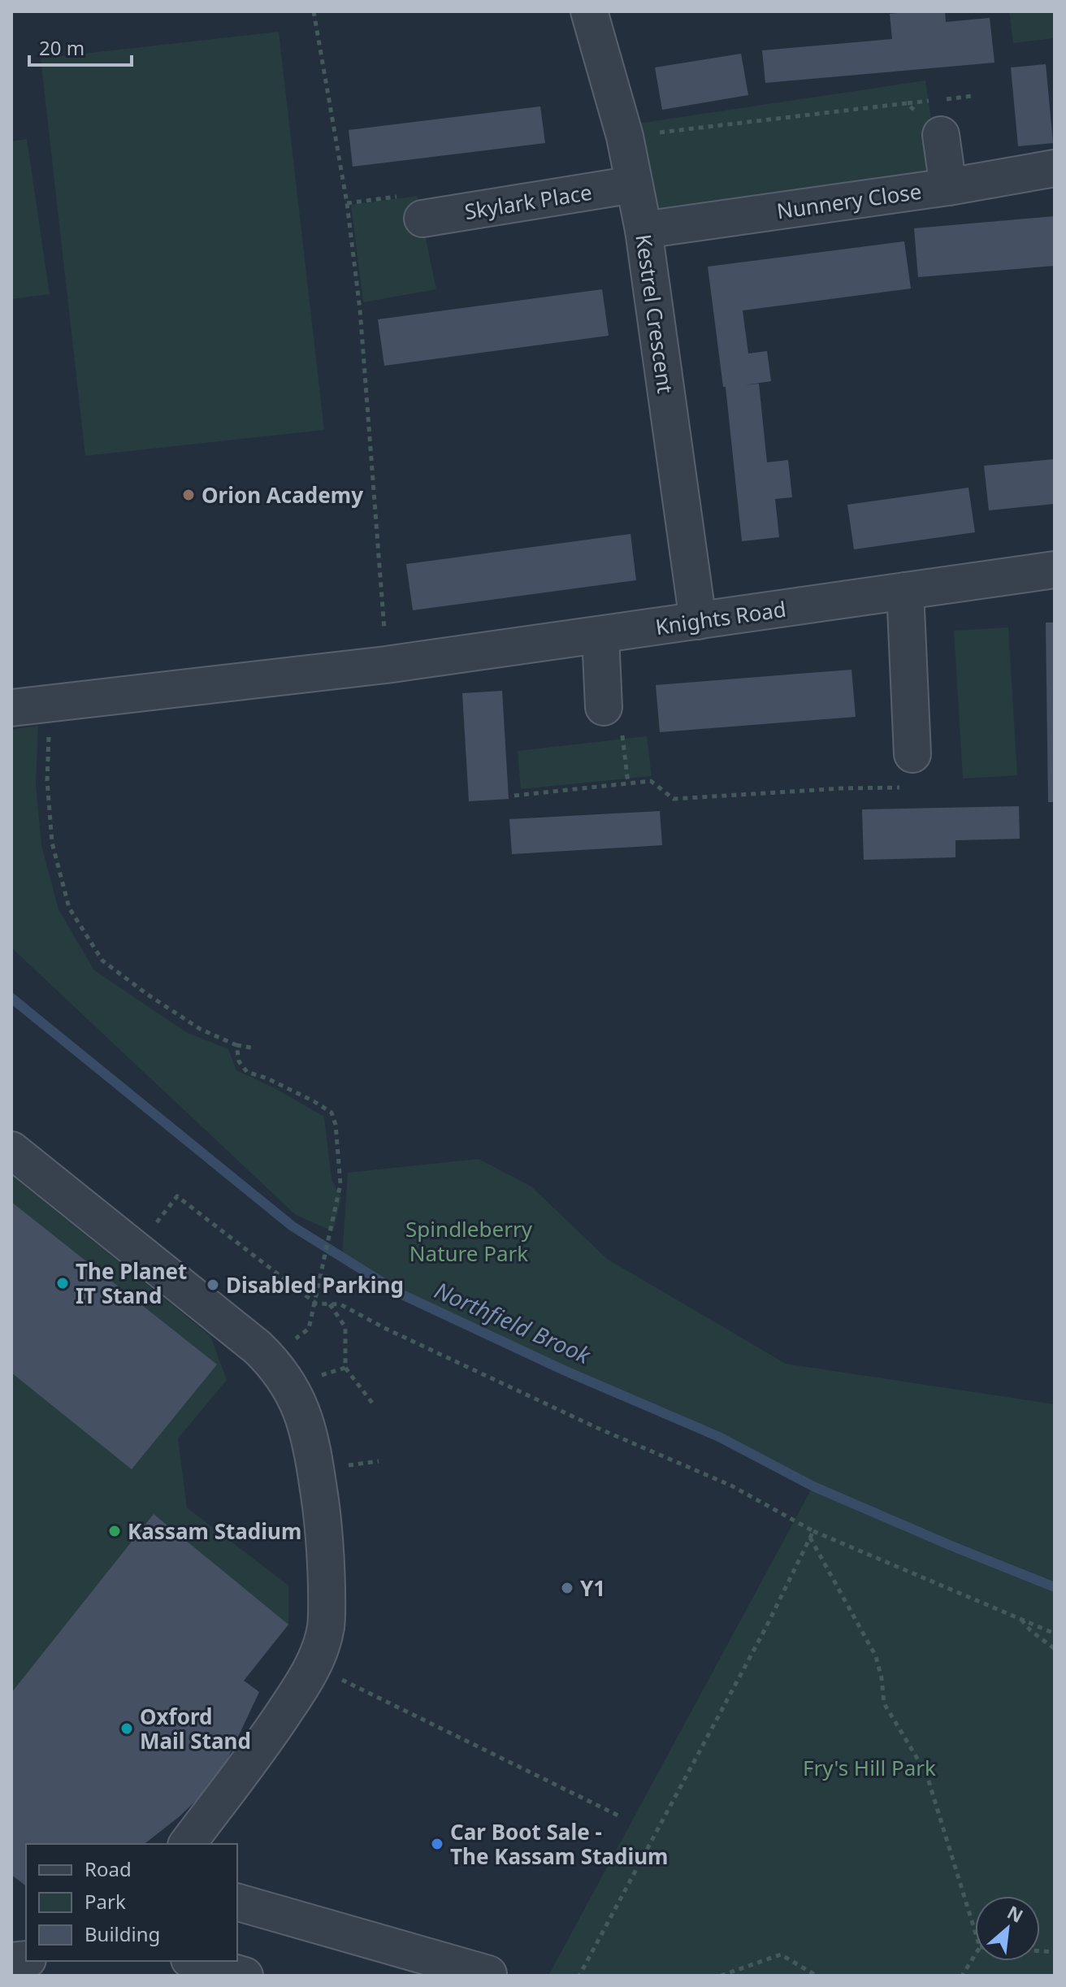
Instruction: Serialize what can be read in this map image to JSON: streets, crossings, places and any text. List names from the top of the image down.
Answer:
{
  "streets": {
    "street": [
      "Nunnery Close",
      "Skylark Place",
      "Kestrel Crescent",
      "Knights Road"
    ]
  },
  "crossings": [
    ["Nunnery Close", "Kestrel Crescent"],
    ["Skylark Place", "Kestrel Crescent"],
    ["Kestrel Crescent", "Knights Road"]
  ],
  "water": ["Northfield Brook"],
  "parks": ["Spindleberry Nature Park", "Fry's Hill Park"],
  "places": [
    "Orion Academy",
    "The Planet IT Stand",
    "Disabled Parking",
    "Kassam Stadium",
    "Y1",
    "Oxford Mail Stand",
    "Car Boot Sale - The Kassam Stadium"
  ],
  "legend": ["Road", "Park", "Building"],
  "scale_bar": "20 m",
  "north": "top right"
}
